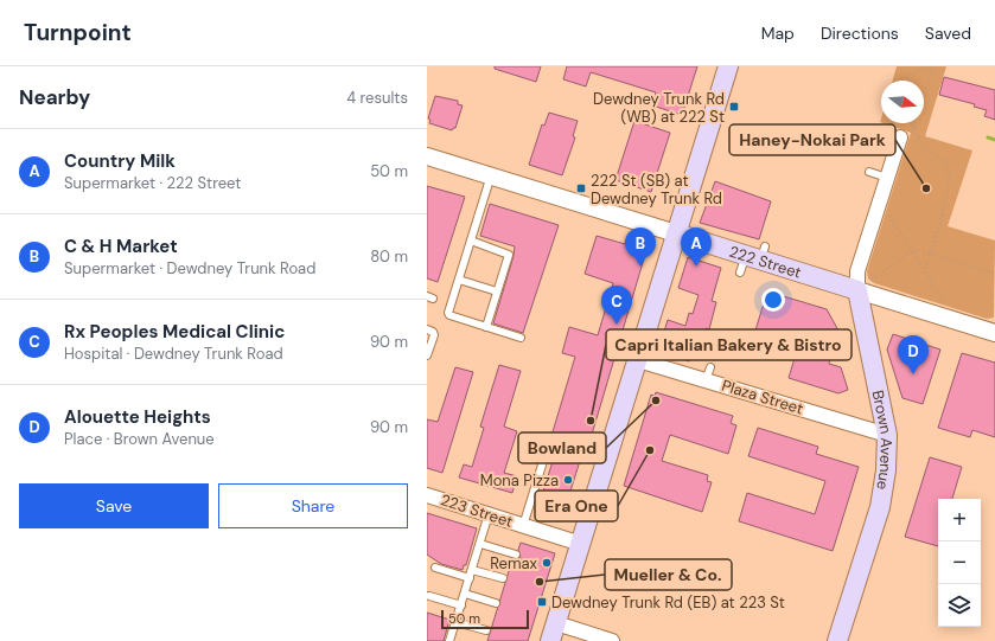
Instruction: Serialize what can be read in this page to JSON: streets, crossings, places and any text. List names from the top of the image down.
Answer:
{
  "streets": {
    "main road": ["222 Street", "Brown Avenue"],
    "street": ["Plaza Street", "223 Street"]
  },
  "crossings": [
    ["222 Street", "Brown Avenue"],
    ["Plaza Street", "Brown Avenue"]
  ],
  "places": {
    "transit": ["Dewdney Trunk Rd (WB) at 222 St", "222 St (SB) at Dewdney Trunk Rd", "Dewdney Trunk Rd (EB) at 223 St"],
    "other": [
      "Haney-Nokai Park",
      "Bowland",
      "Capri Italian Bakery & Bistro",
      "Era One",
      "Mona Pizza",
      "Remax",
      "Mueller & Co."
    ]
  },
  "scale_bar": "50 m",
  "north": "right",
  "page": {
    "header": "Turnpoint",
    "nav": ["Map", "Directions", "Saved"],
    "heading": ["Nearby", "4 results"],
    "list": [
      {
        "mark": "A",
        "name": "Country Milk",
        "note": "Supermarket · 222 Street",
        "value": "50 m"
      },
      {
        "mark": "B",
        "name": "C & H Market",
        "note": "Supermarket · Dewdney Trunk Road",
        "value": "80 m"
      },
      {
        "mark": "C",
        "name": "Rx Peoples Medical Clinic",
        "note": "Hospital · Dewdney Trunk Road",
        "value": "90 m"
      },
      {
        "mark": "D",
        "name": "Alouette Heights",
        "note": "Place · Brown Avenue",
        "value": "90 m"
      }
    ],
    "pins": [
      "A",
      "B",
      "C",
      "D"
    ],
    "buttons": ["Save", "Share"],
    "map_buttons": ["+", "−"],
    "scale": "50 m"
  }
}
